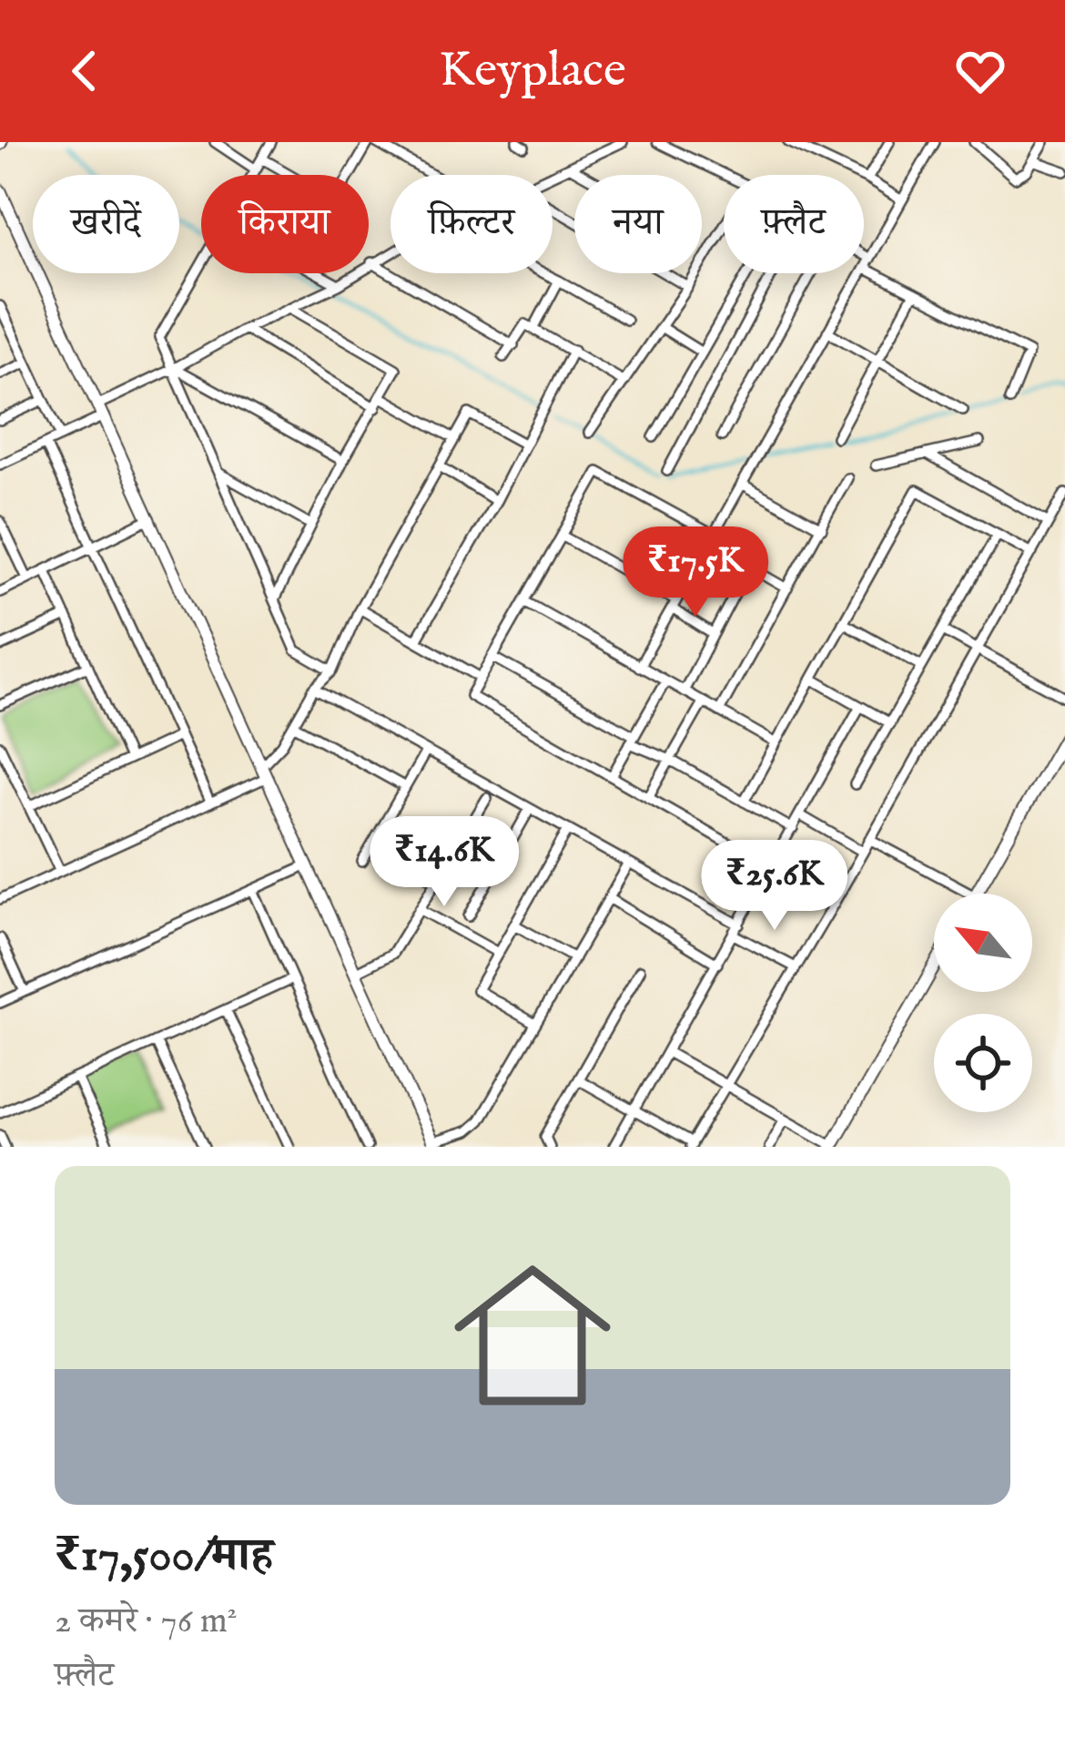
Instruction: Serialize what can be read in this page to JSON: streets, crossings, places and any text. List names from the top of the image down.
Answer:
{
  "north": "top left",
  "page": {
    "header": "Keyplace",
    "chip": [
      "खरीदें",
      "किराया",
      "फ़िल्टर",
      "नया",
      "फ़्लैट"
    ],
    "price": ["₹17.5K", "₹14.6K", "₹25.6K"],
    "list": [
      {
        "name": "₹17,500/माह",
        "note": "2 कमरे · 76 m² · फ़्लैट"
      }
    ]
  }
}
